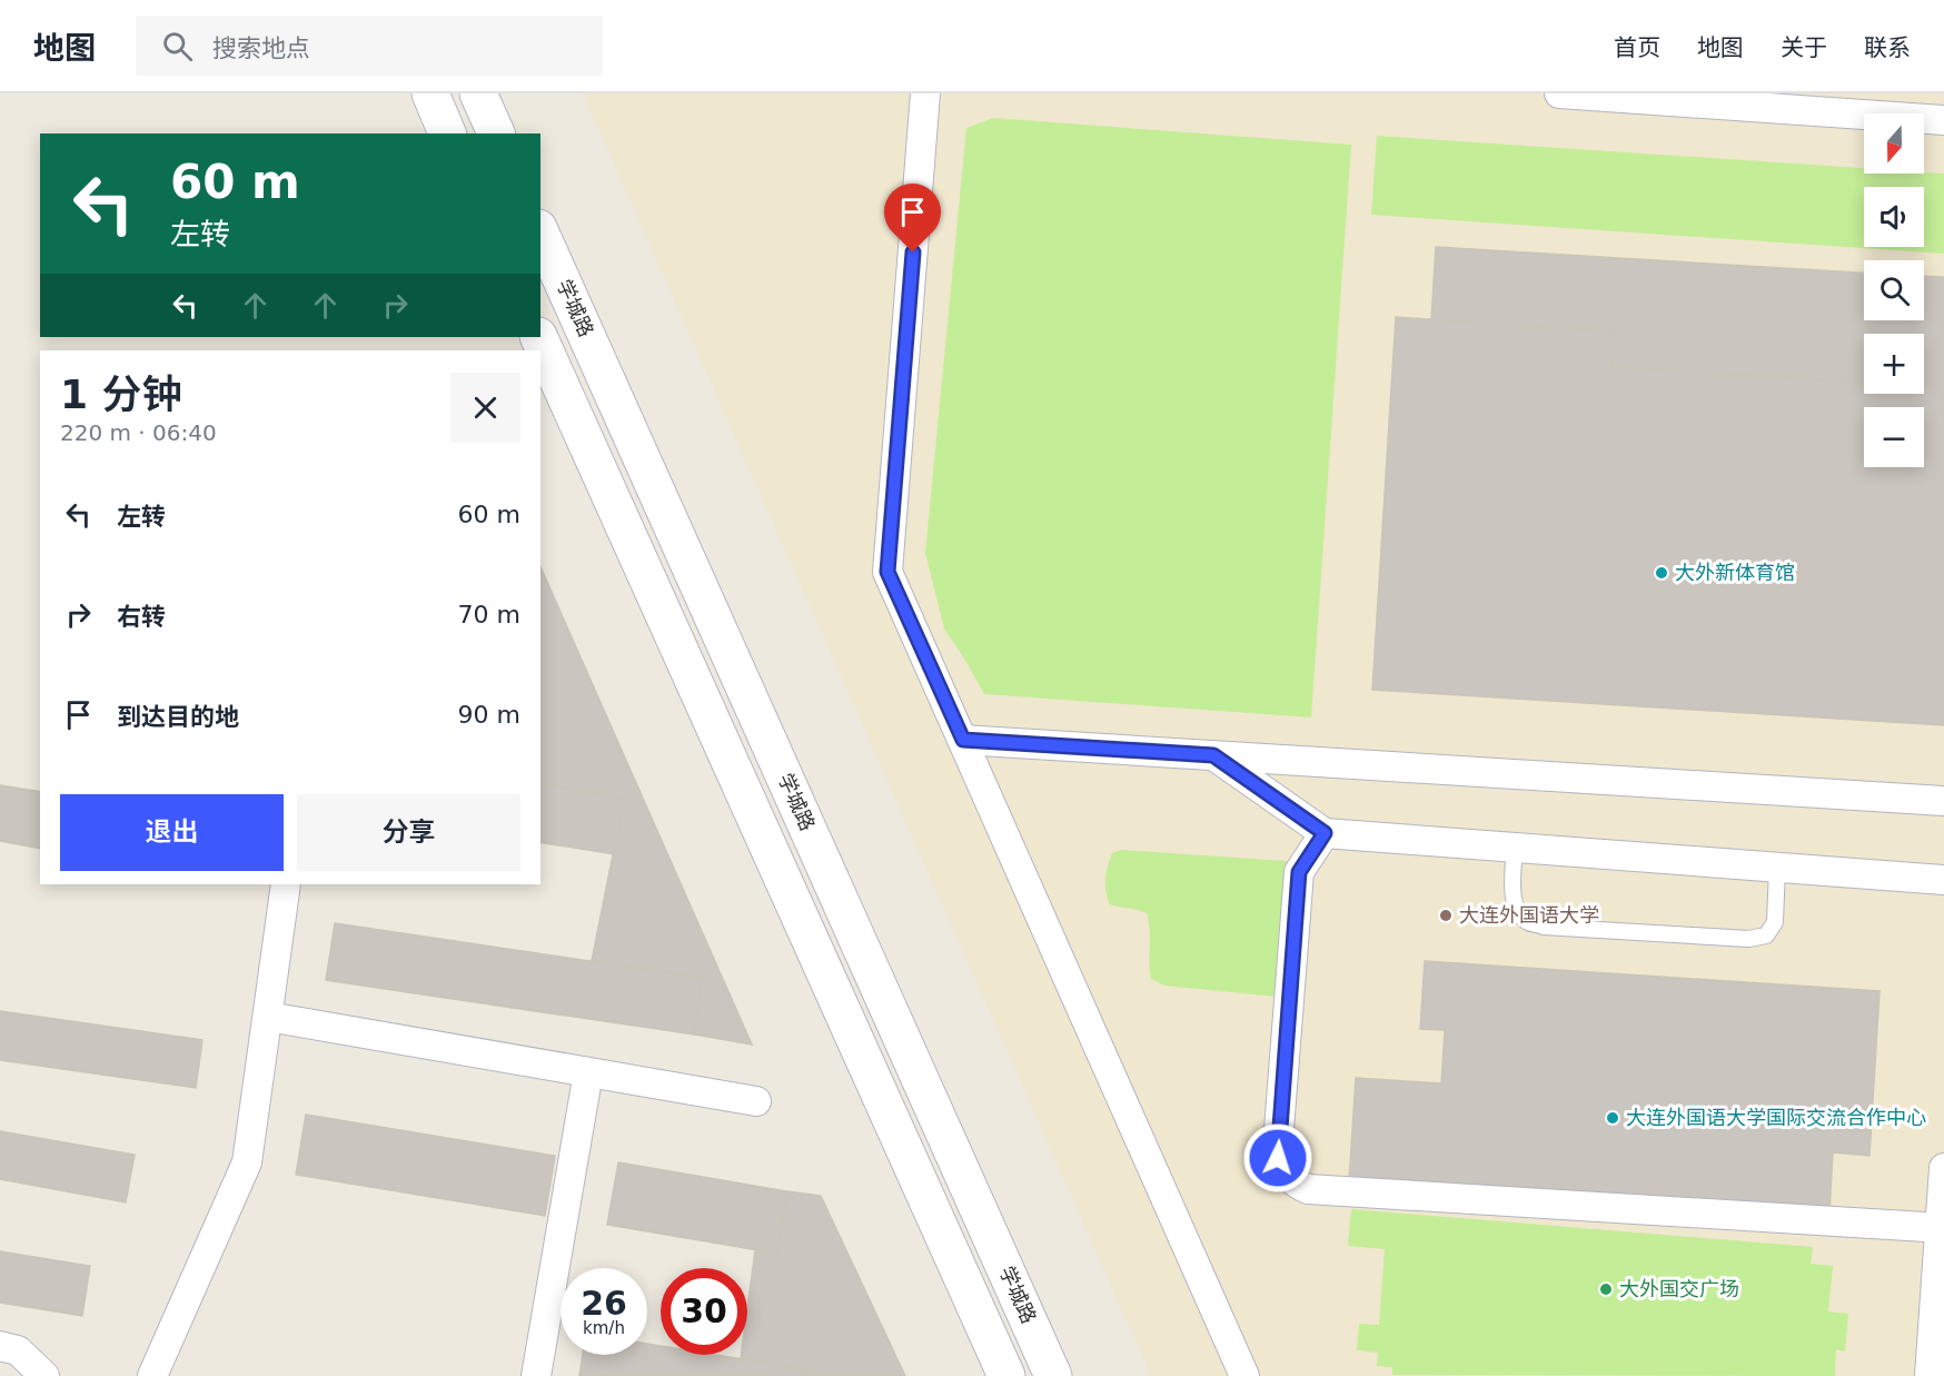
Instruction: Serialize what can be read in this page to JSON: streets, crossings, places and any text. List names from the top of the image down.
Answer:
{
  "streets": {
    "main road": ["学城路"]
  },
  "places": [
    "大外新体育馆",
    "大连外国语大学",
    "大连外国语大学国际交流合作中心",
    "大外国交广场"
  ],
  "north": "bottom",
  "page": {
    "header": "地图",
    "search": "搜索地点",
    "nav": [
      "首页",
      "地图",
      "关于",
      "联系"
    ],
    "map_buttons": ["+", "−"],
    "turn": ["60 m", "左转"],
    "heading": ["1 分钟", "220 m · 06:40"],
    "list": [
      {
        "name": "左转",
        "value": "60 m"
      },
      {
        "name": "右转",
        "value": "70 m"
      },
      {
        "name": "到达目的地",
        "value": "90 m"
      }
    ],
    "buttons": ["退出", "分享"],
    "speed": "26 km/h",
    "limit": "30"
  }
}
